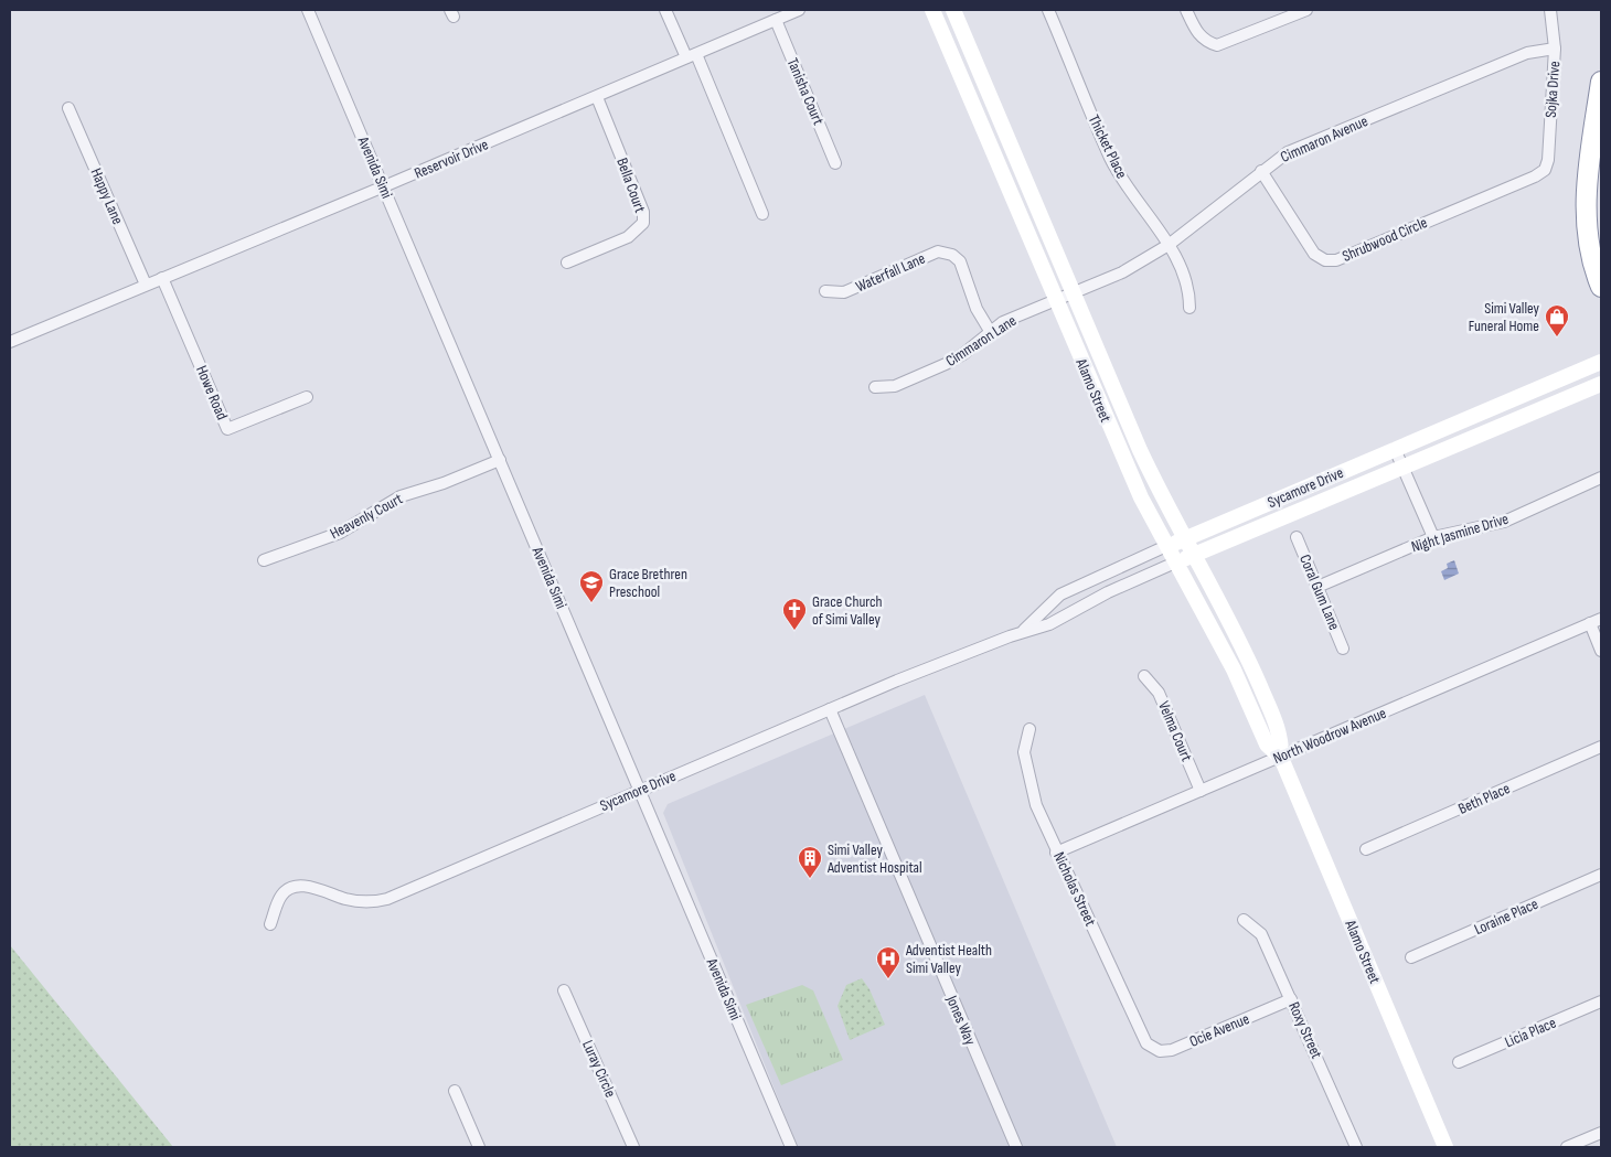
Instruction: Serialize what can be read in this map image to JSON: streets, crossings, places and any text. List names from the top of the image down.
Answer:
{
  "streets": {
    "main road": ["Alamo Street", "Sycamore Drive"],
    "street": [
      "Sojka Drive",
      "Tanisha Court",
      "Cimmaron Avenue",
      "Thicket Place",
      "Reservoir Drive",
      "Avenida Simi",
      "Bella Court",
      "Happy Lane",
      "Shrubwood Circle",
      "Waterfall Lane",
      "Cimmaron Lane",
      "Howe Road",
      "Heavenly Court",
      "Night Jasmine Drive",
      "Coral Gum Lane",
      "Velma Court",
      "North Woodrow Avenue",
      "Beth Place",
      "Nicholas Street",
      "Loraine Place",
      "Jones Way",
      "Ocie Avenue",
      "Roxy Street",
      "Licia Place",
      "Luray Circle"
    ]
  },
  "crossings": [
    ["Sojka Drive", "Cimmaron Avenue"],
    ["Sojka Drive", "Shrubwood Circle"],
    ["Tanisha Court", "Reservoir Drive"],
    ["Cimmaron Avenue", "Thicket Place"],
    ["Cimmaron Avenue", "Shrubwood Circle"],
    ["Cimmaron Avenue", "Cimmaron Lane"],
    ["Cimmaron Avenue", "Alamo Street"],
    ["Reservoir Drive", "Avenida Simi"],
    ["Reservoir Drive", "Bella Court"],
    ["Reservoir Drive", "Happy Lane"],
    ["Reservoir Drive", "Howe Road"],
    ["Avenida Simi", "Sycamore Drive"],
    ["Avenida Simi", "Heavenly Court"],
    ["Waterfall Lane", "Cimmaron Lane"],
    ["Cimmaron Lane", "Alamo Street"],
    ["Alamo Street", "Sycamore Drive"],
    ["Alamo Street", "North Woodrow Avenue"],
    ["Sycamore Drive", "Jones Way"],
    ["Night Jasmine Drive", "Coral Gum Lane"],
    ["Velma Court", "North Woodrow Avenue"],
    ["North Woodrow Avenue", "Nicholas Street"],
    ["Nicholas Street", "Ocie Avenue"],
    ["Ocie Avenue", "Roxy Street"]
  ],
  "places": {
    "shop": ["Simi Valley Funeral Home"],
    "school or university": ["Grace Brethren Preschool"],
    "church": ["Grace Church of Simi Valley"],
    "building": ["Simi Valley Adventist Hospital"],
    "hospital": ["Adventist Health Simi Valley"]
  }
}
